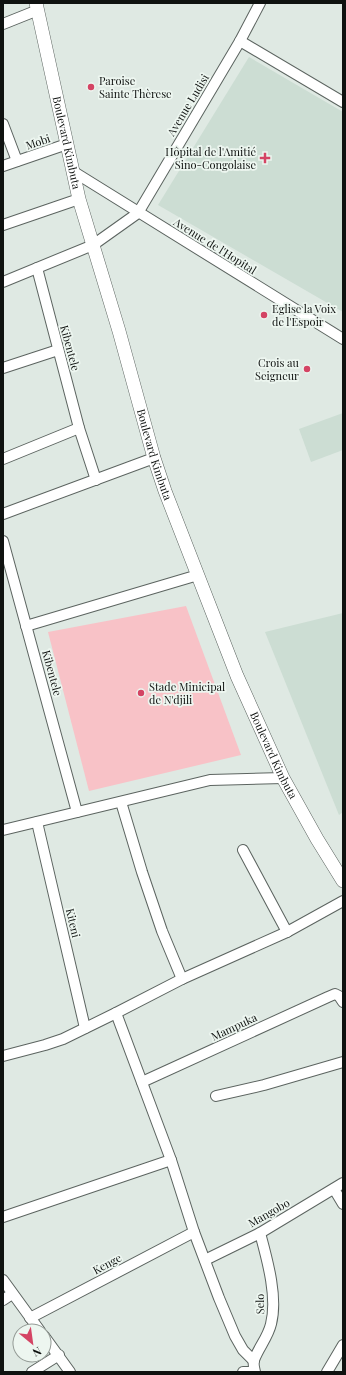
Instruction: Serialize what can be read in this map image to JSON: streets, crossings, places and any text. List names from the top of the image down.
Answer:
{
  "streets": {
    "street": [
      "Avenue Ludisi",
      "Mobi",
      "Boulevard Kimbuta",
      "Avenue de l'Hopital",
      "Kibentele",
      "Kiteni",
      "Mampuka",
      "Mangobo",
      "Kenge",
      "Selo"
    ]
  },
  "crossings": [
    ["Avenue Ludisi", "Boulevard Kimbuta"],
    ["Avenue Ludisi", "Avenue de l'Hopital"],
    ["Mobi", "Boulevard Kimbuta"],
    ["Boulevard Kimbuta", "Avenue de l'Hopital"],
    ["Mangobo", "Selo"]
  ],
  "places": {
    "other": [
      "Paroise Sainte Thèrese",
      "Eglise la Voix de l'Espoir",
      "Crois au Seigneur",
      "Stade Minicipal de N'djili"
    ],
    "health": ["Hôpital de l'Amitié Sino-Congolaise"]
  },
  "north": "bottom right"
}
